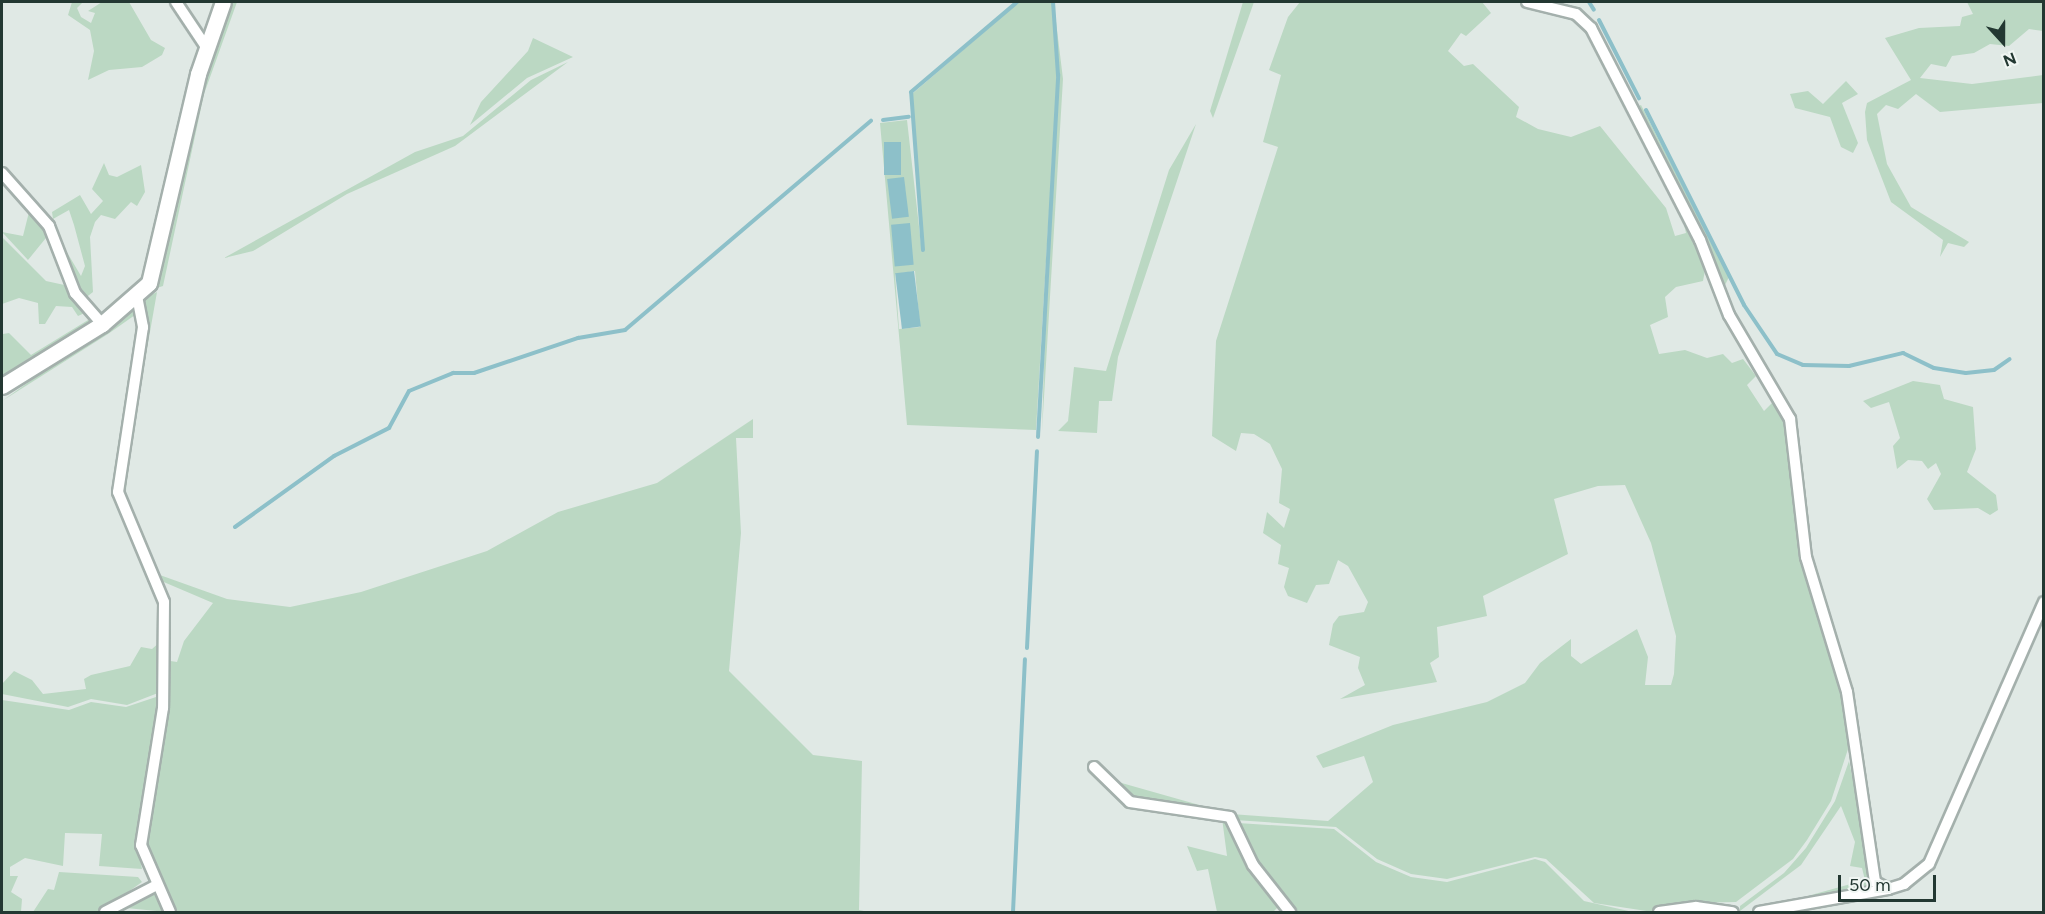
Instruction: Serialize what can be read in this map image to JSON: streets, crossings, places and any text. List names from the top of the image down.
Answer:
{
  "scale_bar": "50 m",
  "north": "bottom"
}
